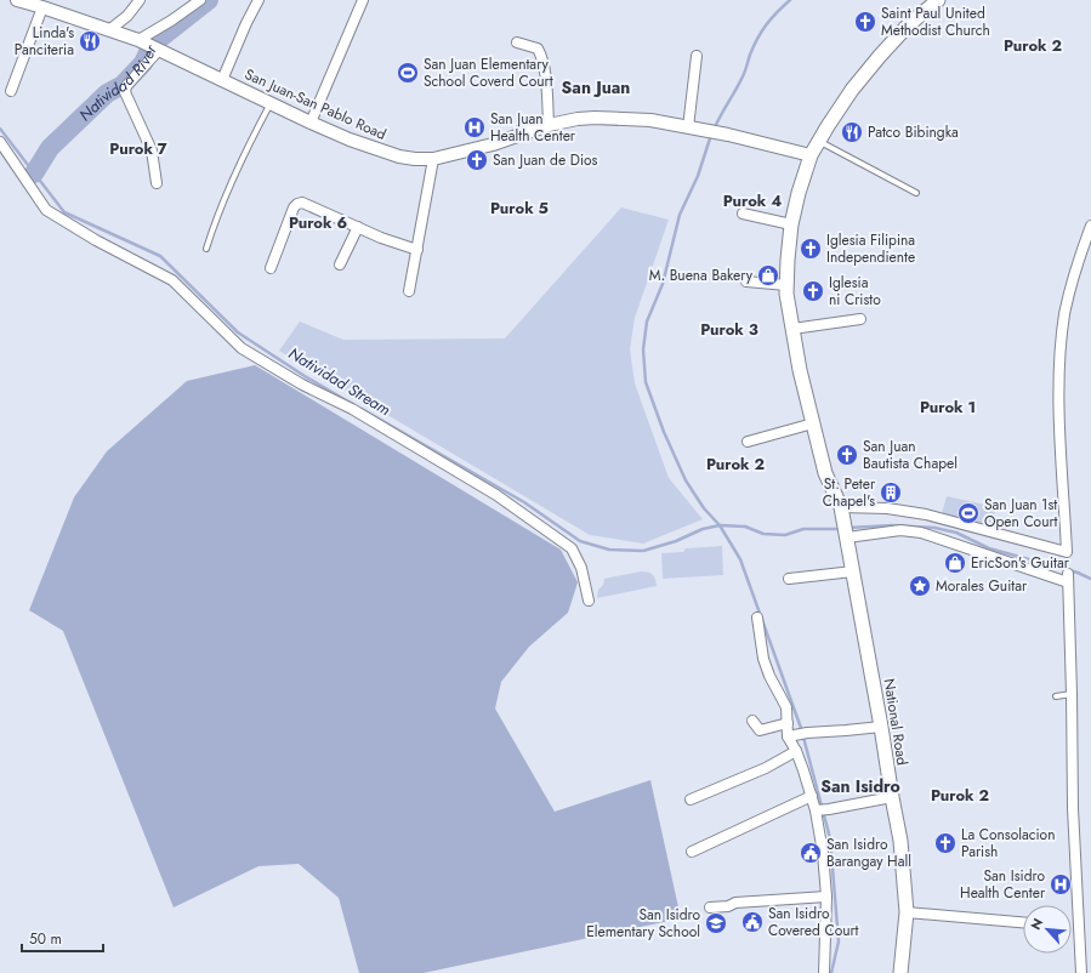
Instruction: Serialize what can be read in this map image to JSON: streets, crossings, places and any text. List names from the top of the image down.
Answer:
{
  "streets": {
    "main road": ["National Road"],
    "street": ["San Juan-San Pablo Road"]
  },
  "crossings": [
    ["San Juan-San Pablo Road", "National Road"]
  ],
  "districts": [
    "Purok 2",
    "San Juan",
    "Purok 7",
    "Purok 4",
    "Purok 5",
    "Purok 6",
    "Purok 3",
    "Purok 1",
    "Purok 2",
    "San Isidro",
    "Purok 2"
  ],
  "water": ["Natividad River", "Natividad Stream"],
  "places": {
    "church": [
      "Saint Paul United Methodist Church",
      "San Juan de Dios",
      "Iglesia Filipina Independiente",
      "Iglesia ni Cristo",
      "San Juan Bautista Chapel",
      "La Consolacion Parish"
    ],
    "restaurant": ["Linda's Panciteria", "Patco Bibingka"],
    "sports": ["San Juan Elementary School Coverd Court", "San Juan 1st Open Court"],
    "hospital": ["San Juan Health Center", "San Isidro Health Center"],
    "shop": ["M. Buena Bakery", "EricSon's Guitar"],
    "building": ["St. Peter Chapel's"],
    "place": ["Morales Guitar"],
    "public building": ["San Isidro Barangay Hall", "San Isidro Covered Court"],
    "school or university": ["San Isidro Elementary School"]
  },
  "scale_bar": "50 m",
  "north": "top left"
}
